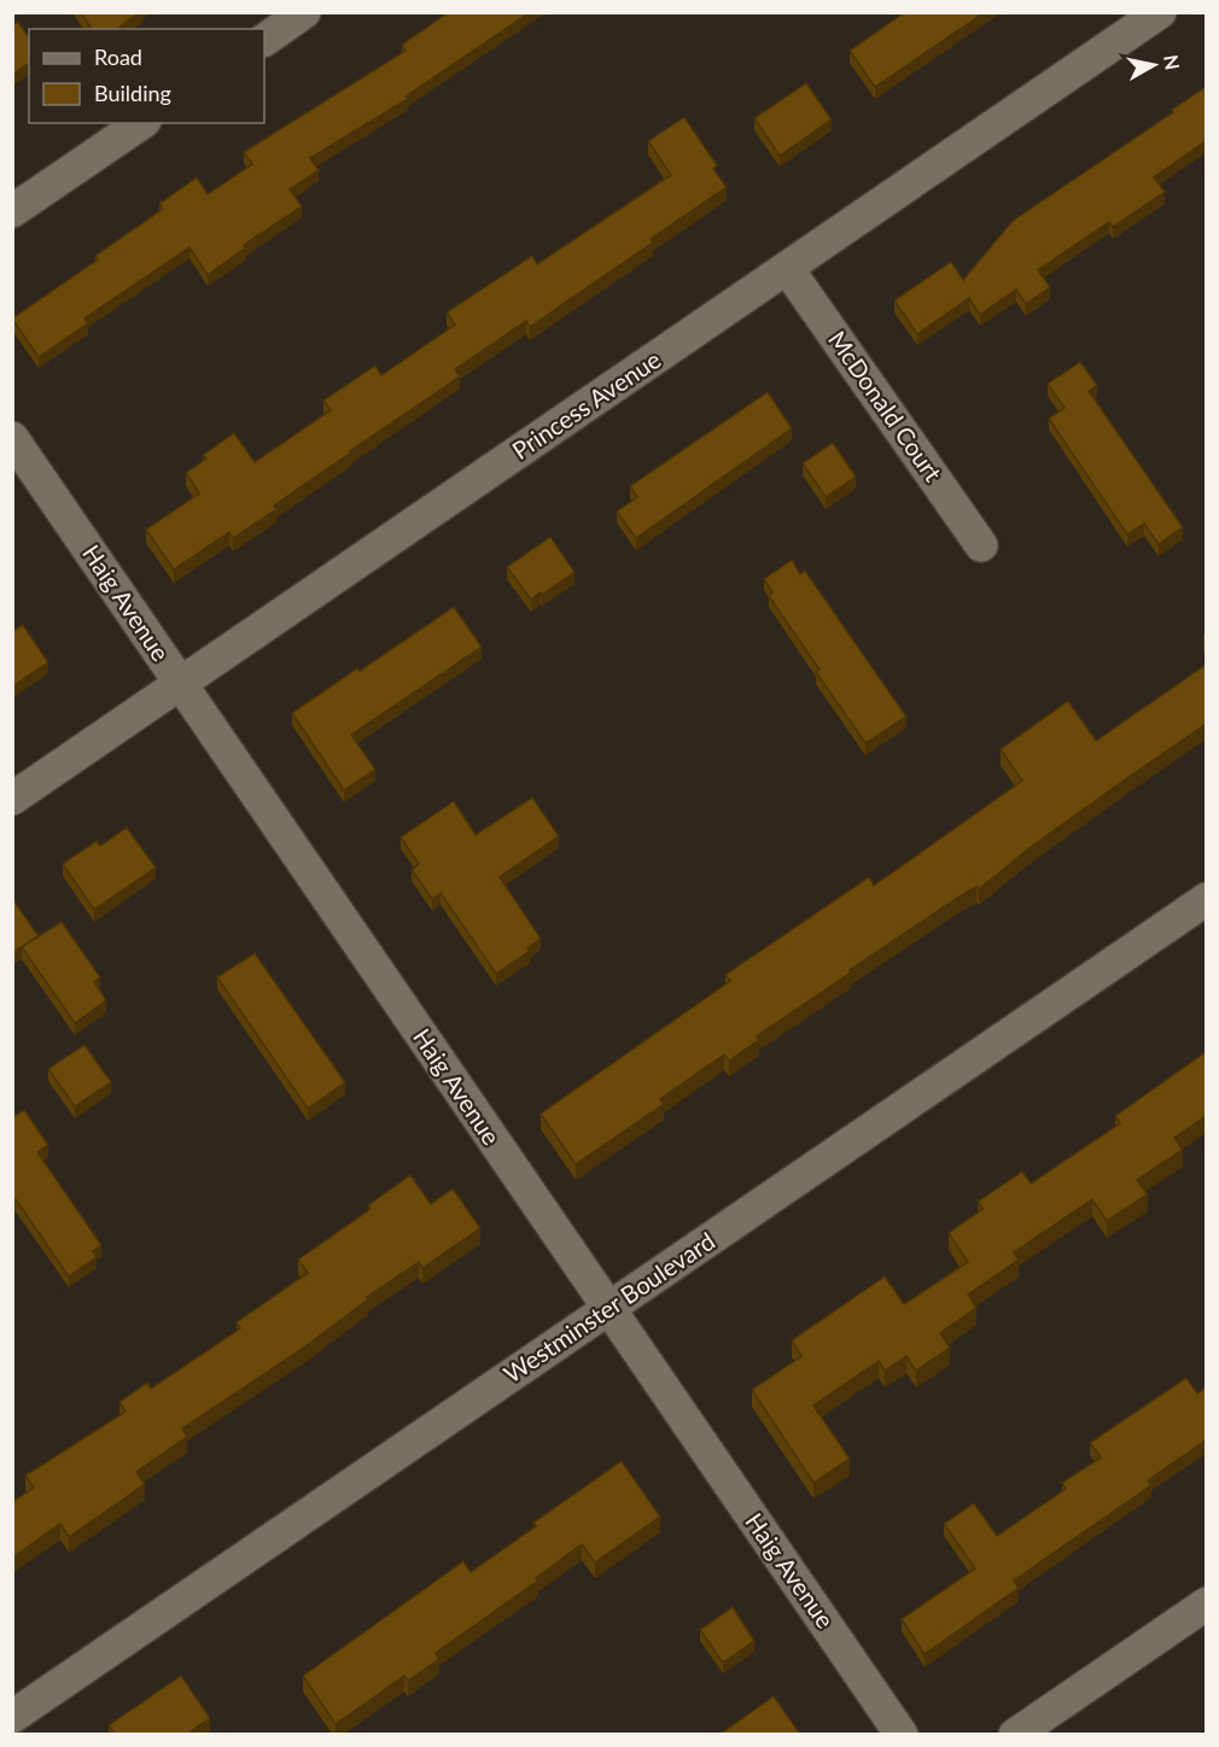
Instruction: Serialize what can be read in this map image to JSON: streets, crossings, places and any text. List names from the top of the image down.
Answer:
{
  "streets": {
    "street": [
      "Princess Avenue",
      "McDonald Court",
      "Haig Avenue",
      "Westminster Boulevard"
    ]
  },
  "crossings": [
    ["Princess Avenue", "McDonald Court"],
    ["Princess Avenue", "Haig Avenue"],
    ["Haig Avenue", "Westminster Boulevard"]
  ],
  "legend": ["Road", "Building"],
  "north": "right"
}
